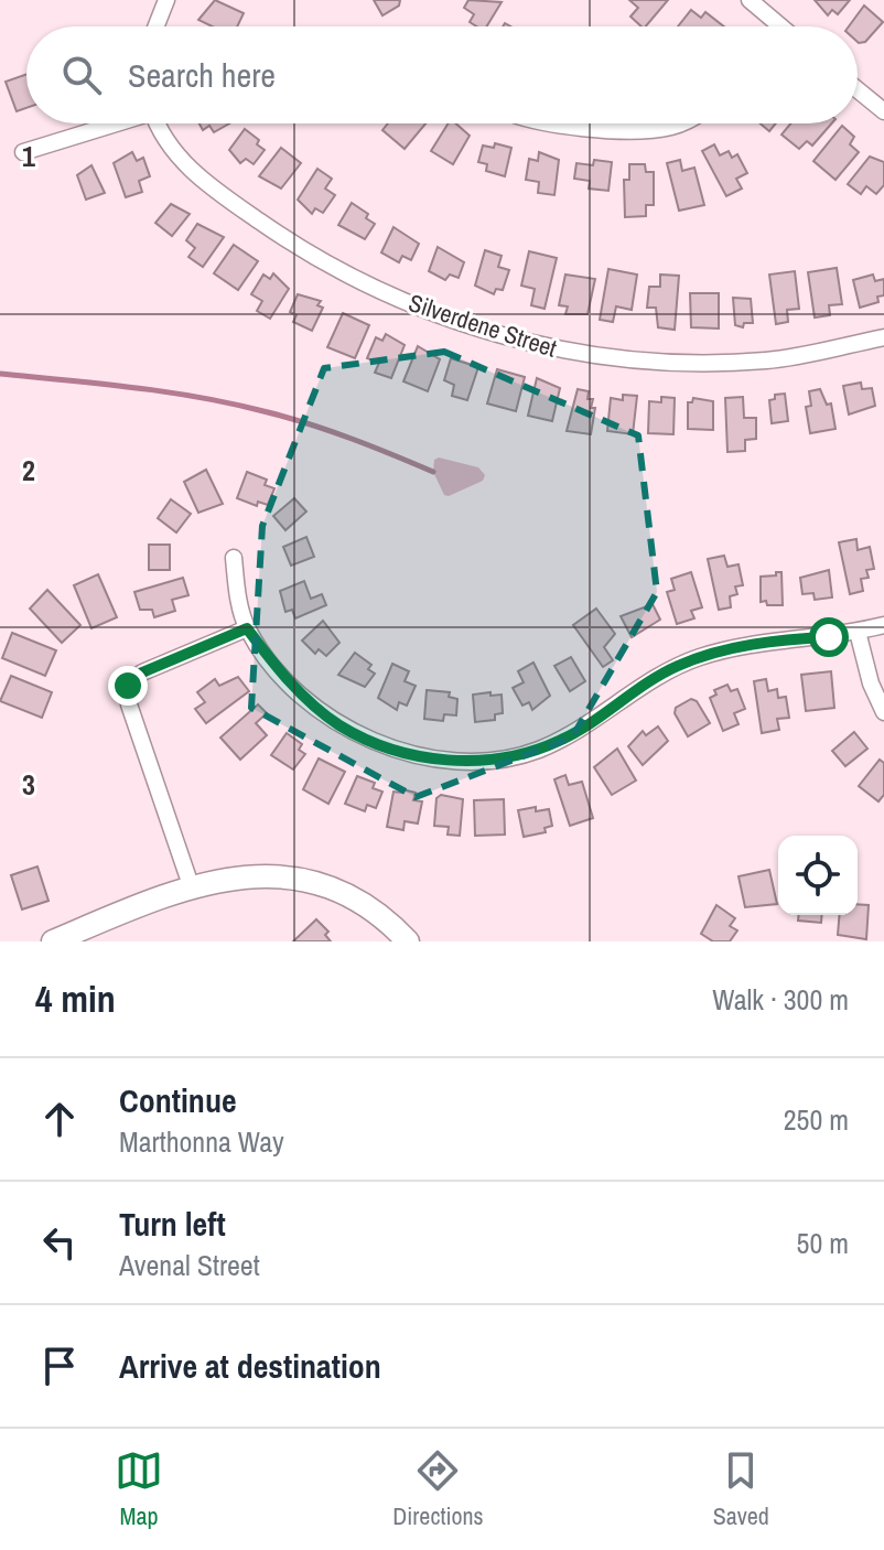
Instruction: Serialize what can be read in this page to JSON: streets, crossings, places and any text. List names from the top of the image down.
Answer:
{
  "streets": {
    "street": ["Silverdene Street"]
  },
  "page": {
    "search": "Search here",
    "heading": ["4 min", "Walk · 300 m"],
    "list": [
      ["Continue", "Marthonna Way", "250 m"],
      ["Turn left", "Avenal Street", "50 m"],
      "Arrive at destination"
    ],
    "nav": ["Map", "Directions", "Saved"]
  },
  "grid": {
    "rows": ["1", "2", "3"]
  }
}
